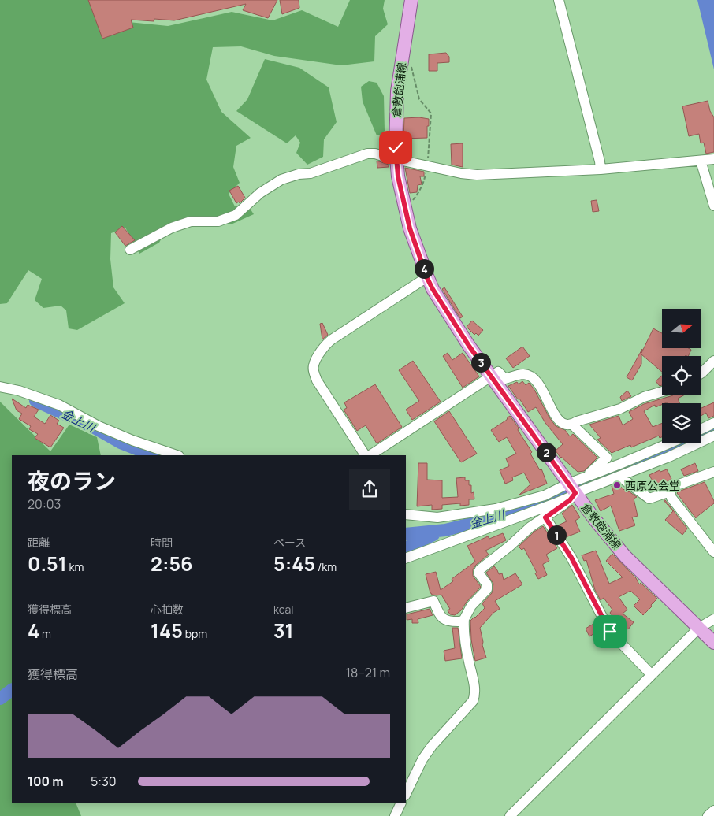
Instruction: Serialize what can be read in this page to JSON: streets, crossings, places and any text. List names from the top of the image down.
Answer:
{
  "streets": {
    "main road": ["倉敷飽浦線"]
  },
  "water": ["金上川"],
  "places": ["西原公会堂"],
  "north": "right",
  "page": {
    "pins": [
      "4",
      "3",
      "2",
      "1"
    ],
    "heading": ["夜のラン", "20:03"],
    "stats": [
      ["距離", "0.51 km"],
      ["時間", "2:56"],
      ["ペース", "5:45 /km"],
      ["獲得標高", "4 m"],
      ["心拍数", "145 bpm"],
      ["kcal", "31"]
    ],
    "chart": ["獲得標高", "18–21 m"],
    "list": [
      {
        "name": "100 m",
        "note": "5:30"
      }
    ]
  }
}
